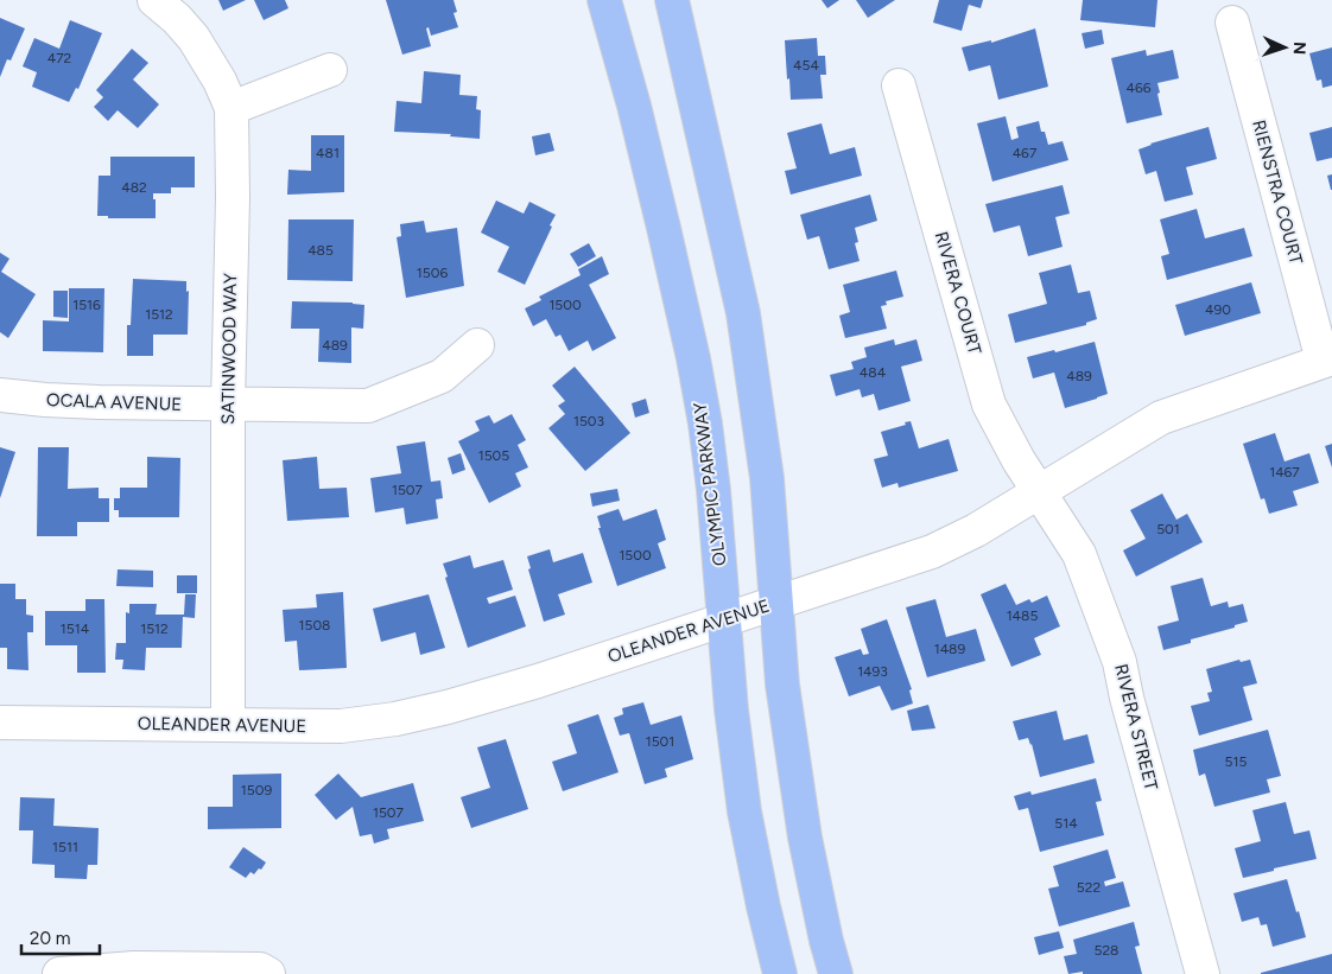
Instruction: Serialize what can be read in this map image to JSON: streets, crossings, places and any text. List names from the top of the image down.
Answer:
{
  "streets": {
    "main road": ["OLYMPIC PARKWAY"],
    "street": [
      "RIENSTRA COURT",
      "RIVERA COURT",
      "SATINWOOD WAY",
      "OCALA AVENUE",
      "OLEANDER AVENUE",
      "RIVERA STREET"
    ]
  },
  "crossings": [
    ["RIENSTRA COURT", "OLEANDER AVENUE"],
    ["RIVERA COURT", "OLEANDER AVENUE"],
    ["RIVERA COURT", "RIVERA STREET"],
    ["SATINWOOD WAY", "OCALA AVENUE"],
    ["SATINWOOD WAY", "OLEANDER AVENUE"],
    ["OLYMPIC PARKWAY", "OLEANDER AVENUE"],
    ["OLEANDER AVENUE", "RIVERA STREET"]
  ],
  "house_numbers": [
    "472",
    "454",
    "466",
    "481",
    "467",
    "482",
    "485",
    "1506",
    "1516",
    "1500",
    "490",
    "1512",
    "489",
    "484",
    "489",
    "1503",
    "1505",
    "1467",
    "1507",
    "501",
    "1500",
    "1485",
    "1508",
    "1514",
    "1512",
    "1489",
    "1493",
    "1501",
    "515",
    "1509",
    "1507",
    "514",
    "1511",
    "522",
    "528"
  ],
  "scale_bar": "20 m",
  "north": "right"
}
